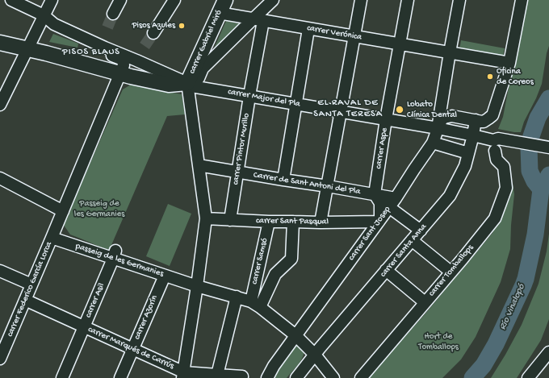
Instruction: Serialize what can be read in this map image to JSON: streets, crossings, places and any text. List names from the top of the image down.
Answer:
{
  "streets": {
    "main road": ["carrer Gabriel Miró"],
    "street": [
      "carrer Verónica",
      "carrer Major del Pla",
      "carrer Aspe",
      "carrer Pintor Murillo",
      "Carrer de Sant Antoni del Pla",
      "carrer Sant Pasqual",
      "carrer Sant Josep",
      "carrer Santa Anna",
      "passeig de les Germanies",
      "carrer Samsó",
      "carrer Tomballops",
      "carrer Federico García Lorca",
      "carrer Asil",
      "carrer Azorín",
      "carrer Marqués de Carrús"
    ]
  },
  "crossings": [
    ["carrer Verónica", "carrer Gabriel Miró"],
    ["carrer Verónica", "carrer Aspe"],
    ["carrer Verónica", "carrer Pintor Murillo"],
    ["carrer Verónica", "carrer Sant Josep"],
    ["carrer Gabriel Miró", "carrer Major del Pla"],
    ["carrer Major del Pla", "carrer Aspe"],
    ["carrer Major del Pla", "carrer Pintor Murillo"],
    ["carrer Major del Pla", "carrer Sant Josep"],
    ["carrer Major del Pla", "carrer Santa Anna"],
    ["carrer Aspe", "Carrer de Sant Antoni del Pla"],
    ["carrer Aspe", "carrer Sant Pasqual"],
    ["carrer Aspe", "carrer Sant Josep"],
    ["carrer Pintor Murillo", "Carrer de Sant Antoni del Pla"],
    ["carrer Pintor Murillo", "carrer Sant Pasqual"],
    ["Carrer de Sant Antoni del Pla", "carrer Sant Josep"],
    ["carrer Sant Pasqual", "carrer Sant Josep"],
    ["carrer Sant Pasqual", "carrer Samsó"],
    ["passeig de les Germanies", "carrer Samsó"],
    ["passeig de les Germanies", "carrer Federico García Lorca"],
    ["passeig de les Germanies", "carrer Asil"],
    ["passeig de les Germanies", "carrer Azorín"],
    ["carrer Federico García Lorca", "carrer Marqués de Carrús"],
    ["carrer Asil", "carrer Marqués de Carrús"],
    ["carrer Azorín", "carrer Marqués de Carrús"]
  ],
  "districts": ["PISOS BLAUS", "EL RAVAL DE SANTA TERESA"],
  "water": ["Río Vinalopó"],
  "parks": ["Passeig de les Germanies", "Hort de Tomballops"],
  "places": ["Pisos Azules", "Oficina de Coreos", "Lobato Clínica Dental"]
}
